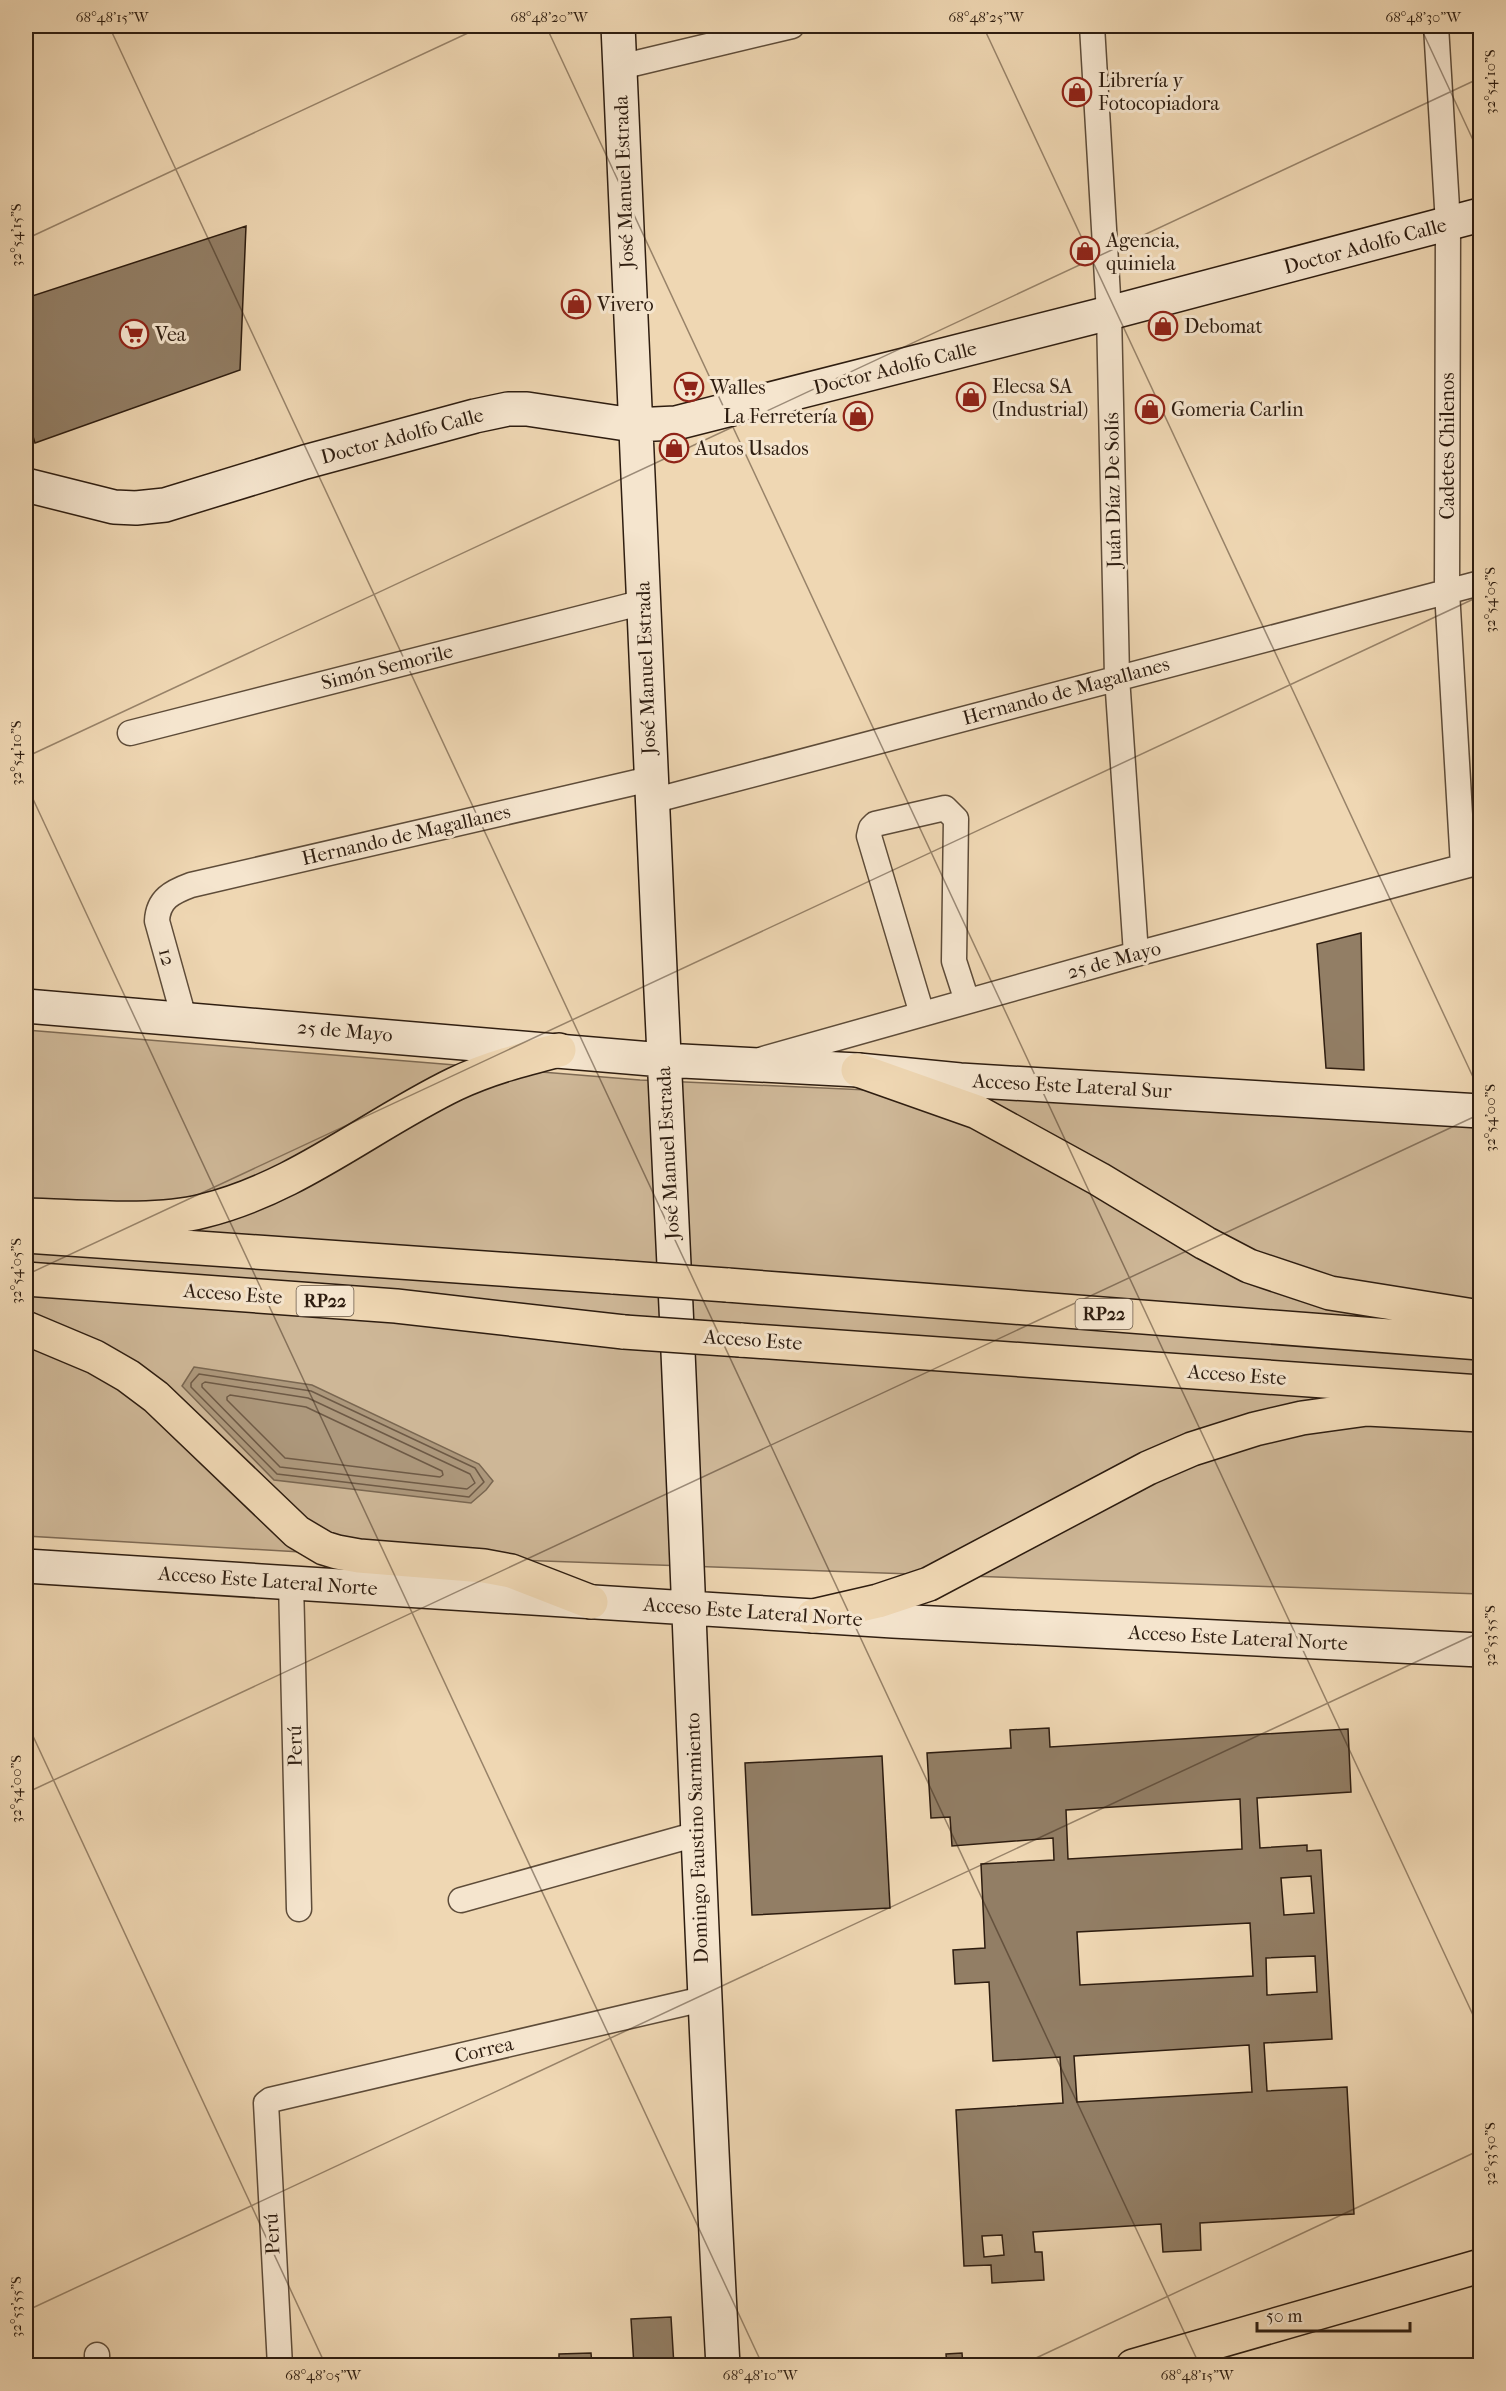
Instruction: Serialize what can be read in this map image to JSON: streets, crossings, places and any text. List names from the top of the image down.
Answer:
{
  "streets": {
    "main road": [
      "José Manuel Estrada",
      "Doctor Adolfo Calle",
      "25 de Mayo",
      "Acceso Este Lateral Sur",
      "Acceso Este",
      "RP22",
      "Acceso Este Lateral Norte",
      "Domingo Faustino Sarmiento"
    ],
    "street": [
      "Cadetes Chilenos",
      "Juán Díaz De Solís",
      "Simón Semorile",
      "Hernando de Magallanes",
      "12",
      "Perú",
      "Correa"
    ]
  },
  "crossings": [
    ["José Manuel Estrada", "Doctor Adolfo Calle"],
    ["José Manuel Estrada", "Simón Semorile"],
    ["José Manuel Estrada", "Hernando de Magallanes"],
    ["José Manuel Estrada", "25 de Mayo"],
    ["José Manuel Estrada", "Acceso Este Lateral Sur"],
    ["José Manuel Estrada", "Domingo Faustino Sarmiento"],
    ["Doctor Adolfo Calle", "Cadetes Chilenos"],
    ["Doctor Adolfo Calle", "Juán Díaz De Solís"],
    ["Cadetes Chilenos", "Hernando de Magallanes"],
    ["Cadetes Chilenos", "25 de Mayo"],
    ["Juán Díaz De Solís", "Hernando de Magallanes"],
    ["Juán Díaz De Solís", "25 de Mayo"],
    ["Hernando de Magallanes", "12"],
    ["12", "25 de Mayo"],
    ["25 de Mayo", "Acceso Este Lateral Sur"],
    ["Acceso Este Lateral Norte", "Perú"],
    ["Acceso Este Lateral Norte", "Domingo Faustino Sarmiento"],
    ["Perú", "Correa"],
    ["Domingo Faustino Sarmiento", "Correa"]
  ],
  "places": {
    "shop": [
      "Librería y Fotocopiadora",
      "Agencia, quiniela",
      "Vivero",
      "Debomat",
      "Elecsa SA (Industrial)",
      "Gomeria Carlin",
      "La Ferretería",
      "Autos Usados"
    ],
    "supermarket": ["Vea", "Walles"]
  },
  "scale_bar": "50 m",
  "coordinates": [
    "68°48'15\"W",
    "68°48'20\"W",
    "68°48'25\"W",
    "68°48'30\"W",
    "32°54'10\"S",
    "32°54'15\"S",
    "32°54'05\"S",
    "32°54'00\"S",
    "32°53'55\"S",
    "32°53'50\"S",
    "68°48'05\"W",
    "68°48'10\"W"
  ]
}
